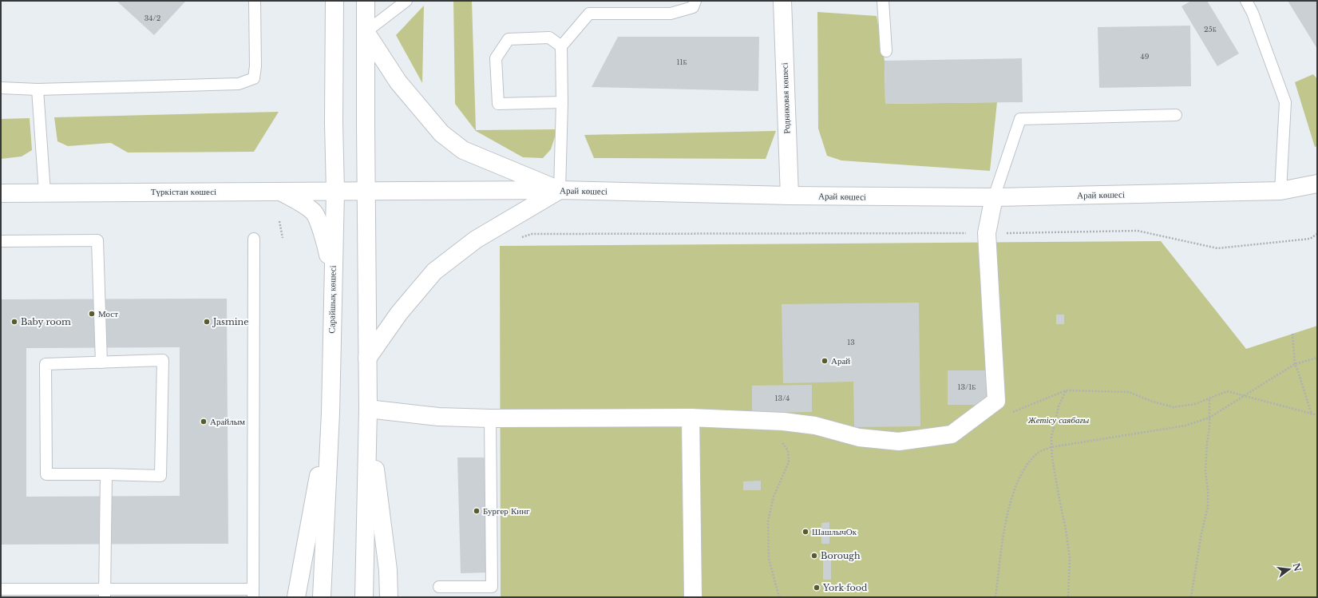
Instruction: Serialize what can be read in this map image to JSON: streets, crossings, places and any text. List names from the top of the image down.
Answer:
{
  "streets": {
    "main road": [
      "Родниковая көшесі",
      "Арай көшесі",
      "Түркістан көшесі",
      "Сарайшық көшесі"
    ]
  },
  "crossings": [
    ["Родниковая көшесі", "Арай көшесі"],
    ["Арай көшесі", "Түркістан көшесі"],
    ["Түркістан көшесі", "Сарайшық көшесі"]
  ],
  "parks": ["Жетісу саябағы"],
  "places": [
    "Мост",
    "Baby room",
    "Jasmine",
    "Арай",
    "Арайлым",
    "Бургер Кинг",
    "ШашлычОк",
    "Borough",
    "York food"
  ],
  "house_numbers": [
    "34/2",
    "25Б",
    "49",
    "11Б",
    "13",
    "13/1Б",
    "13/4"
  ],
  "north": "right"
}
